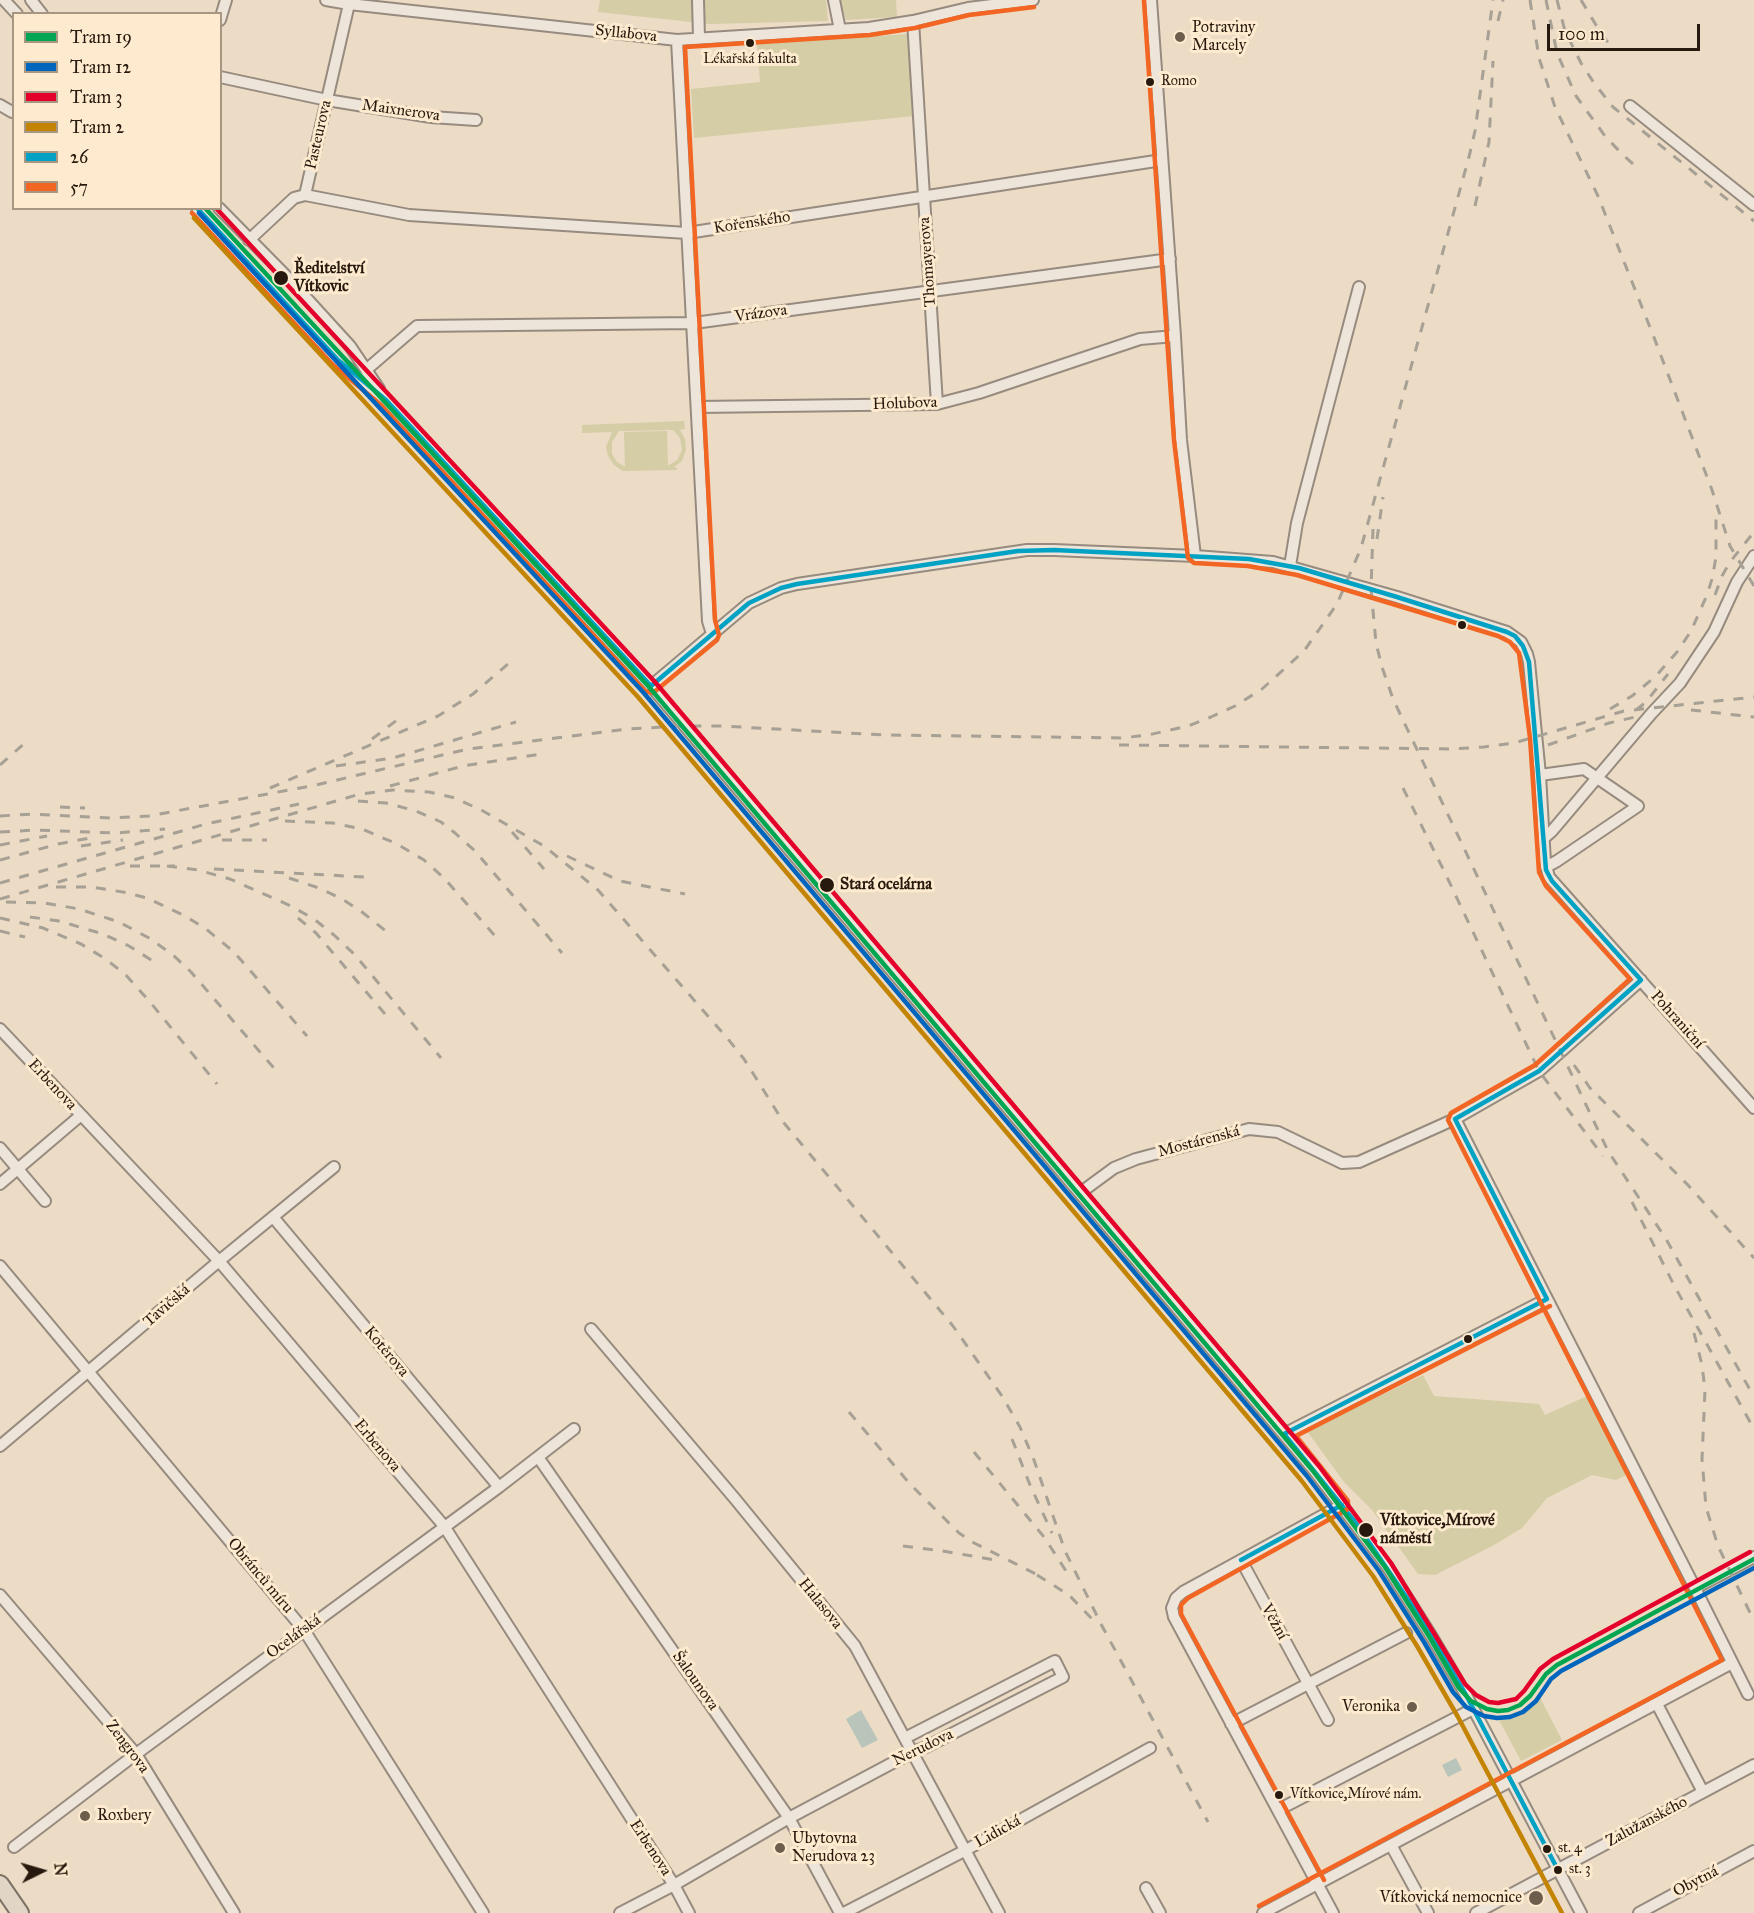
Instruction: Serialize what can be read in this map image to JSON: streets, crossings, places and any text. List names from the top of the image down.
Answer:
{
  "streets": {
    "street": [
      "Syllabova",
      "Maixnerova",
      "Pasteurova",
      "Kořenského",
      "Thomayerova",
      "Vrázova",
      "Holubova",
      "Pohraniční",
      "Erbenova",
      "Mostárenská",
      "Tavičská",
      "Kotěrova",
      "Obránců míru",
      "Halasova",
      "Věžní",
      "Ocelářská",
      "Šalounova",
      "Zengrova",
      "Nerudova",
      "Zalužanského",
      "Lidická",
      "Obytná"
    ]
  },
  "crossings": [
    ["Syllabova", "Pasteurova"],
    ["Syllabova", "Thomayerova"],
    ["Maixnerova", "Pasteurova"],
    ["Pasteurova", "Kořenského"],
    ["Kořenského", "Thomayerova"],
    ["Thomayerova", "Vrázova"],
    ["Thomayerova", "Holubova"],
    ["Pohraniční", "Mostárenská"],
    ["Erbenova", "Tavičská"],
    ["Erbenova", "Ocelářská"],
    ["Erbenova", "Nerudova"],
    ["Tavičská", "Kotěrova"],
    ["Tavičská", "Obránců míru"],
    ["Kotěrova", "Ocelářská"],
    ["Obránců míru", "Ocelářská"],
    ["Halasova", "Nerudova"],
    ["Halasova", "Lidická"],
    ["Ocelářská", "Šalounova"],
    ["Ocelářská", "Zengrova"],
    ["Šalounova", "Nerudova"],
    ["Šalounova", "Lidická"]
  ],
  "places": [
    "Potraviny Marcely",
    "Lékařská fakulta",
    "Romo",
    "Ředitelství Vítkovic",
    "Stará ocelárna",
    "Vítkovice,Mírové náměstí",
    "Veronika",
    "Vítkovice,Mírové nám.",
    "Roxbery",
    "Ubytovna Nerudova 23",
    "st. 4",
    "st. 3",
    "Vítkovická nemocnice"
  ],
  "lines": [
    "transit line 57",
    "tram line 19",
    "tram line 3",
    "transit line 26",
    "tram line 12",
    "tram line 2"
  ],
  "legend": [
    "Tram 19",
    "Tram 12",
    "Tram 3",
    "Tram 2",
    "26",
    "57"
  ],
  "scale_bar": "100 m",
  "north": "right"
}
